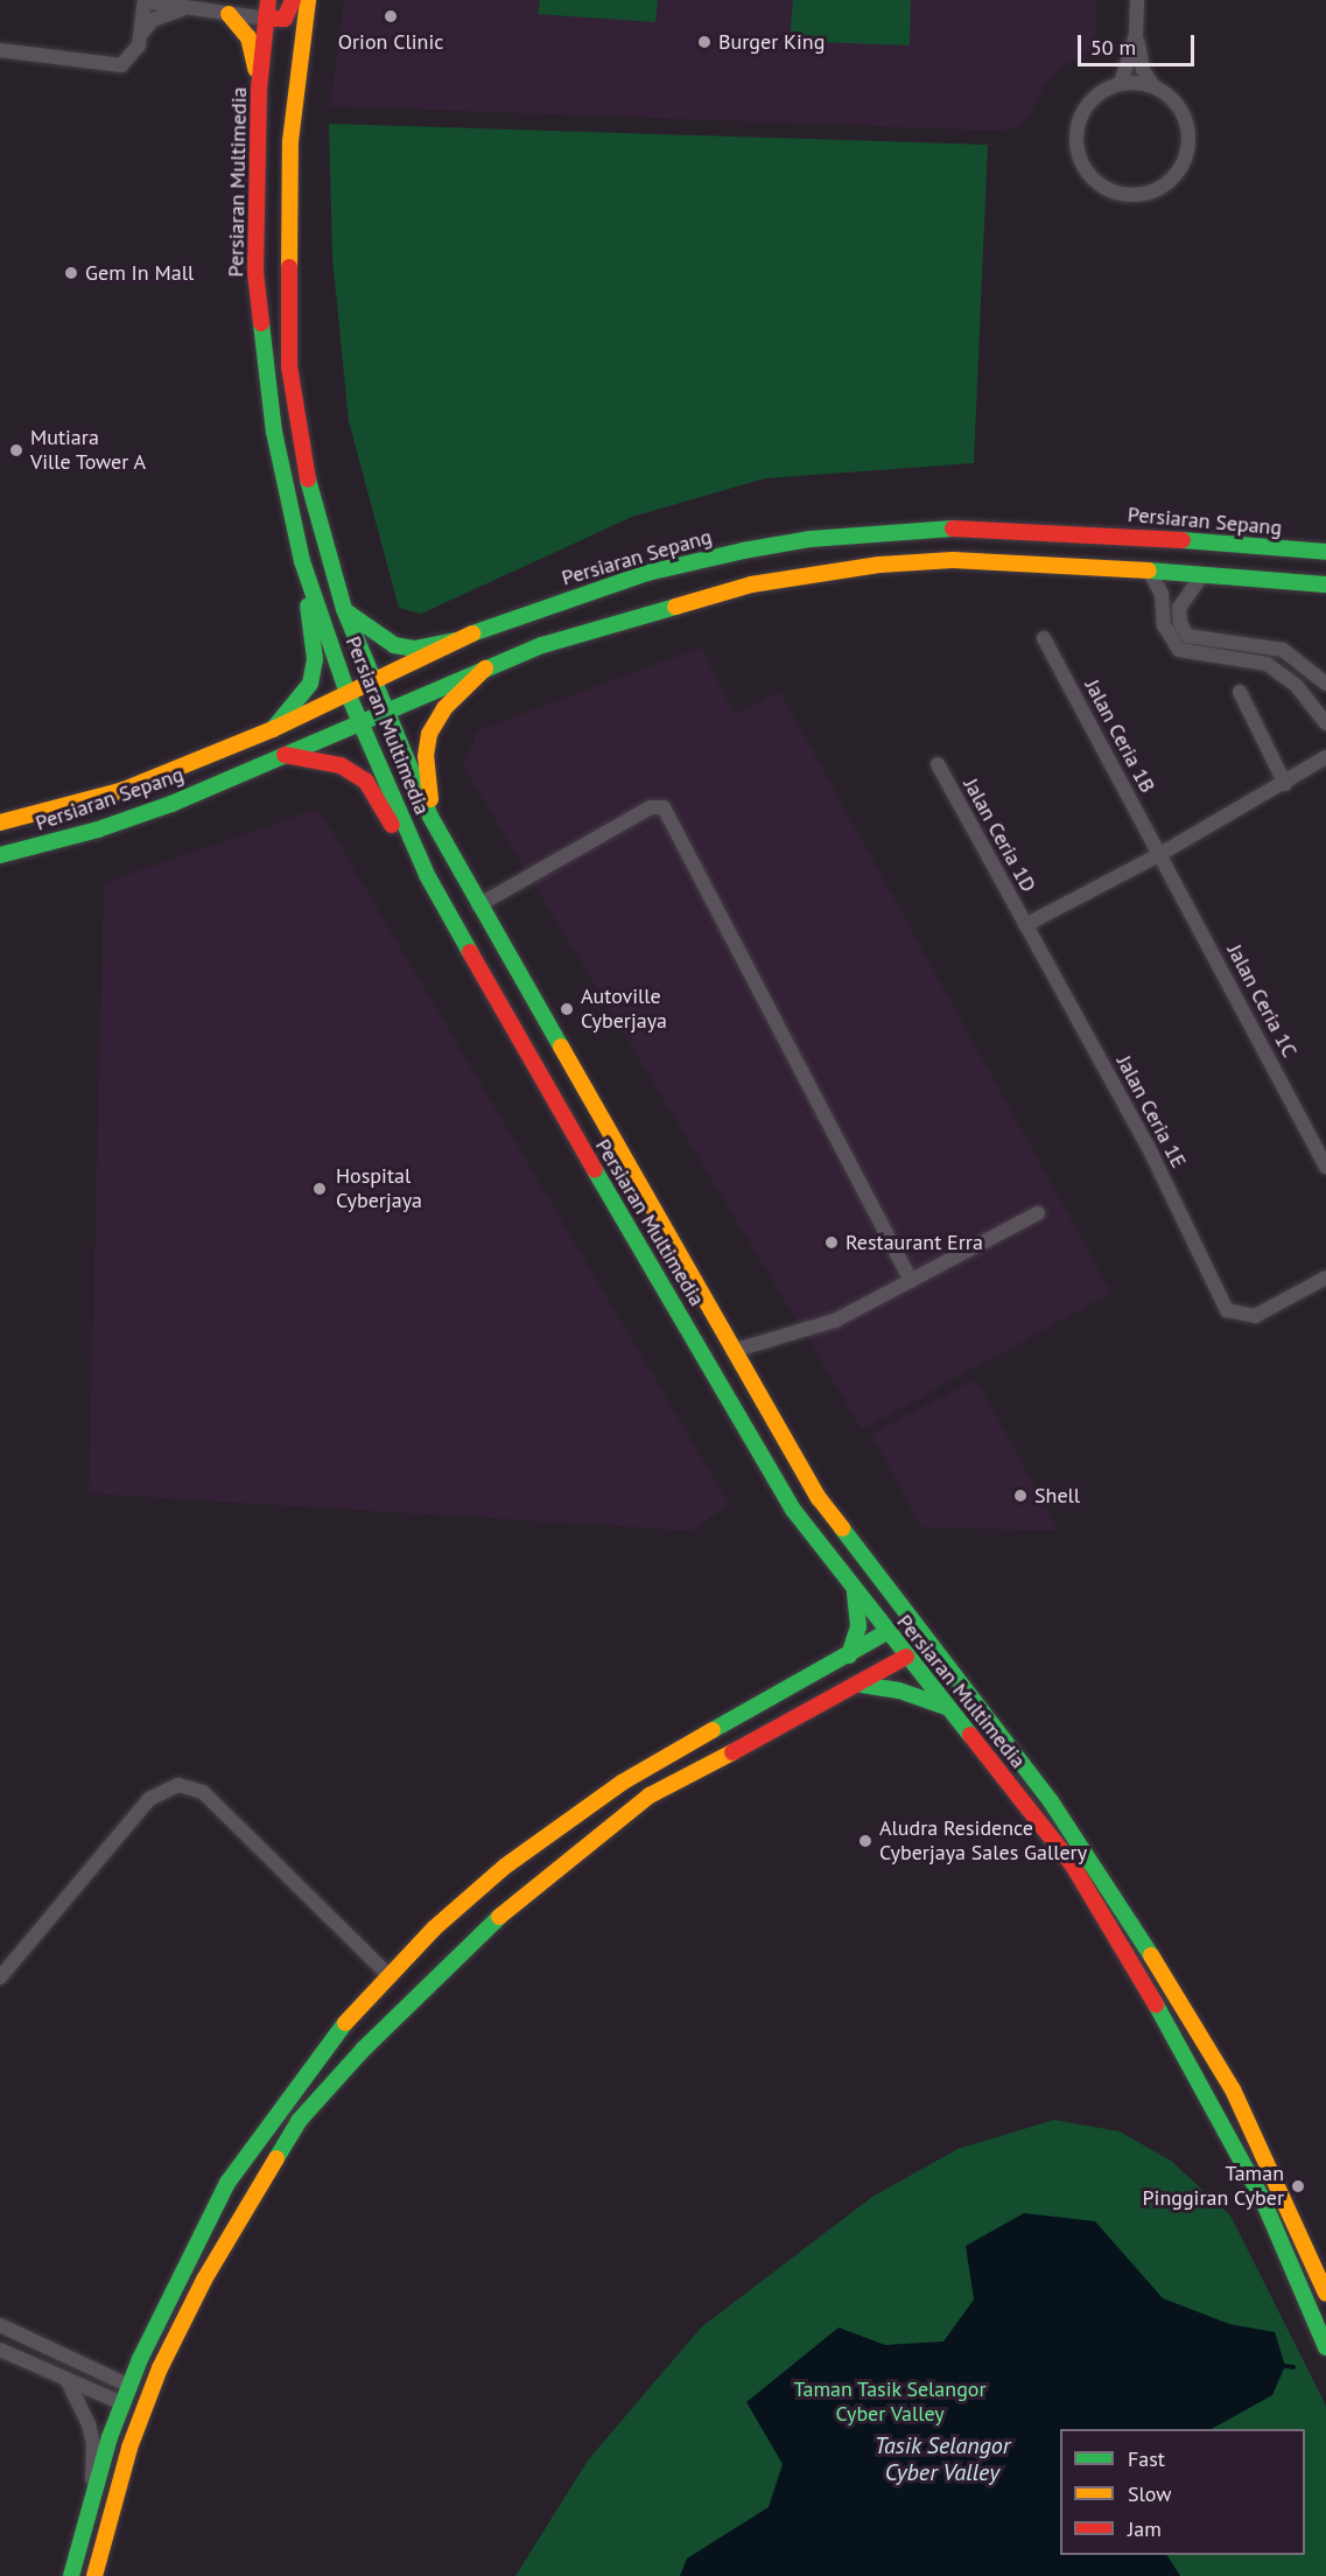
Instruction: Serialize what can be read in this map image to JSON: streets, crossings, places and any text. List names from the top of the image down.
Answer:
{
  "streets": {
    "main road": ["Persiaran Multimedia", "Persiaran Sepang"],
    "street": [
      "Jalan Ceria 1B",
      "Jalan Ceria 1D",
      "Jalan Ceria 1C",
      "Jalan Ceria 1E"
    ]
  },
  "crossings": [
    ["Persiaran Multimedia", "Persiaran Sepang"],
    ["Jalan Ceria 1B", "Jalan Ceria 1C"],
    ["Jalan Ceria 1D", "Jalan Ceria 1E"]
  ],
  "water": ["Tasik Selangor Cyber Valley"],
  "parks": ["Taman Tasik Selangor Cyber Valley"],
  "places": [
    "Orion Clinic",
    "Burger King",
    "Gem In Mall",
    "Mutiara Ville Tower A",
    "Autoville Cyberjaya",
    "Hospital Cyberjaya",
    "Restaurant Erra",
    "Shell",
    "Aludra Residence Cyberjaya Sales Gallery",
    "Taman Pinggiran Cyber"
  ],
  "legend": ["Fast", "Slow", "Jam"],
  "scale_bar": "50 m"
}
